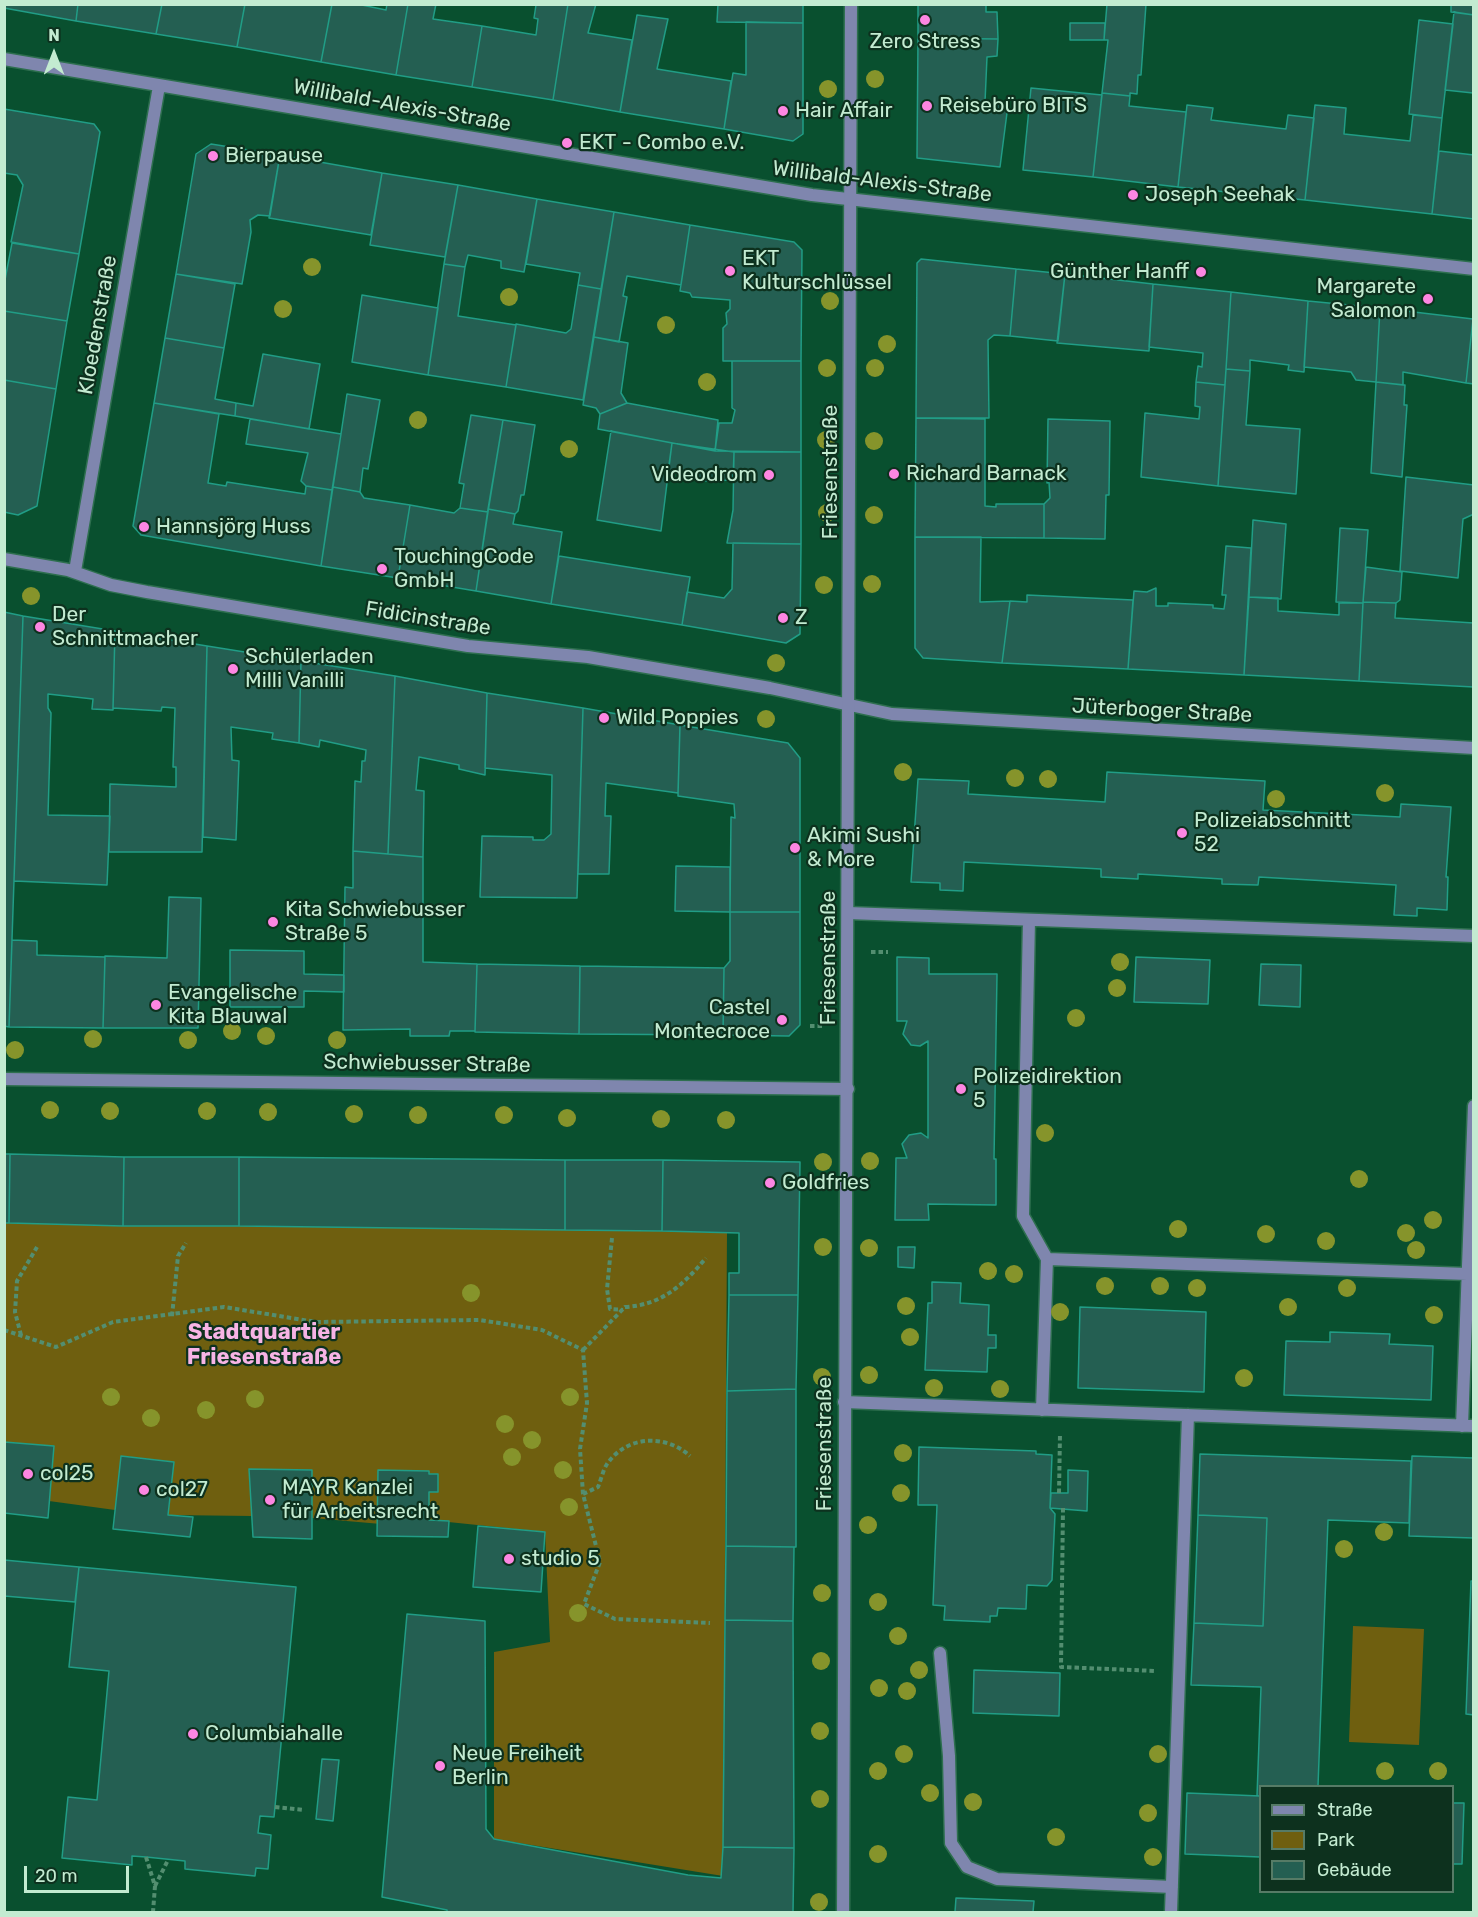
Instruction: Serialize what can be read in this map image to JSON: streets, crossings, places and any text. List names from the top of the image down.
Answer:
{
  "streets": {
    "street": [
      "Willibald-Alexis-Straße",
      "Kloedenstraße",
      "Friesenstraße",
      "Fidicinstraße",
      "Jüterboger Straße",
      "Schwiebusser Straße"
    ]
  },
  "crossings": [
    ["Willibald-Alexis-Straße", "Kloedenstraße"],
    ["Willibald-Alexis-Straße", "Friesenstraße"],
    ["Kloedenstraße", "Fidicinstraße"],
    ["Friesenstraße", "Fidicinstraße"],
    ["Friesenstraße", "Jüterboger Straße"],
    ["Friesenstraße", "Schwiebusser Straße"],
    ["Fidicinstraße", "Jüterboger Straße"]
  ],
  "districts": ["Stadtquartier Friesenstraße"],
  "places": [
    "Zero Stress",
    "Reisebüro BITS",
    "Hair Affair",
    "EKT - Combo e.V.",
    "Bierpause",
    "Joseph Seehak",
    "EKT Kulturschlüssel",
    "Günther Hanff",
    "Margarete Salomon",
    "Richard Barnack",
    "Videodrom",
    "Hannsjörg Huss",
    "TouchingCode GmbH",
    "Z",
    "Der Schnittmacher",
    "Schülerladen Milli Vanilli",
    "Wild Poppies",
    "Polizeiabschnitt 52",
    "Akimi Sushi & More",
    "Kita Schwiebusser Straße 5",
    "Evangelische Kita Blauwal",
    "Castel Montecroce",
    "Polizeidirektion 5",
    "Goldfries",
    "col25",
    "col27",
    "MAYR Kanzlei für Arbeitsrecht",
    "studio 5",
    "Columbiahalle",
    "Neue Freiheit Berlin"
  ],
  "legend": ["Straße", "Park", "Gebäude"],
  "scale_bar": "20 m",
  "north": "top"
}
